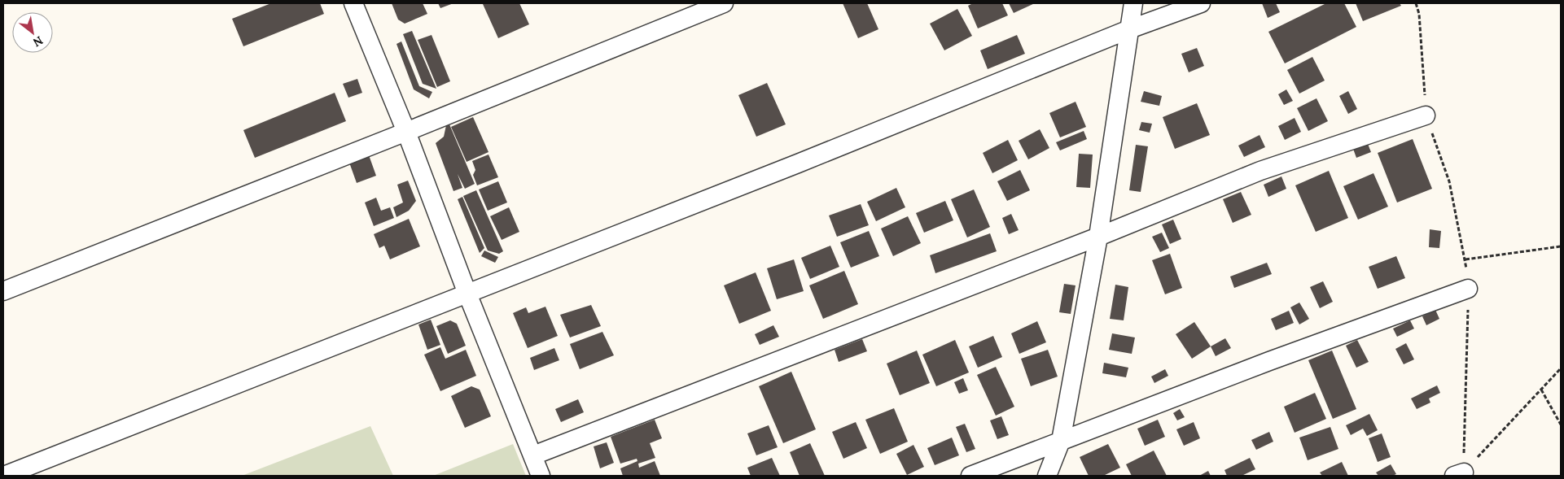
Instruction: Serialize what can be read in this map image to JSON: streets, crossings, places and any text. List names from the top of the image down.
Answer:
{
  "north": "bottom right"
}
